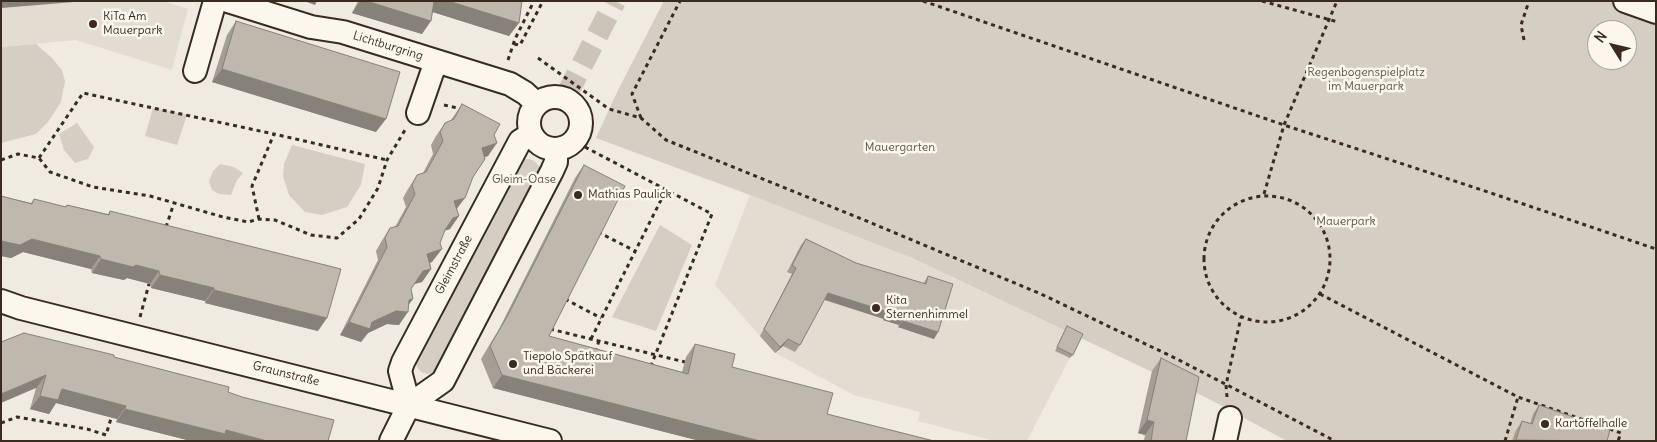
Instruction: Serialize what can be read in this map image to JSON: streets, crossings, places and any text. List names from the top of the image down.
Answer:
{
  "streets": {
    "street": ["Lichtburgring", "Gleimstraße", "Graunstraße"]
  },
  "crossings": [
    ["Lichtburgring", "Gleimstraße"],
    ["Gleimstraße", "Graunstraße"]
  ],
  "parks": [
    "Regenbogenspielplatz im Mauerpark",
    "Mauergarten",
    "Gleim-Oase",
    "Mauerpark"
  ],
  "places": [
    "KiTa Am Mauerpark",
    "Mathias Paulick",
    "Kita Sternenhimmel",
    "Tiepolo Spätkauf und Bäckerei",
    "Kartoffelhalle"
  ],
  "north": "top left"
}
